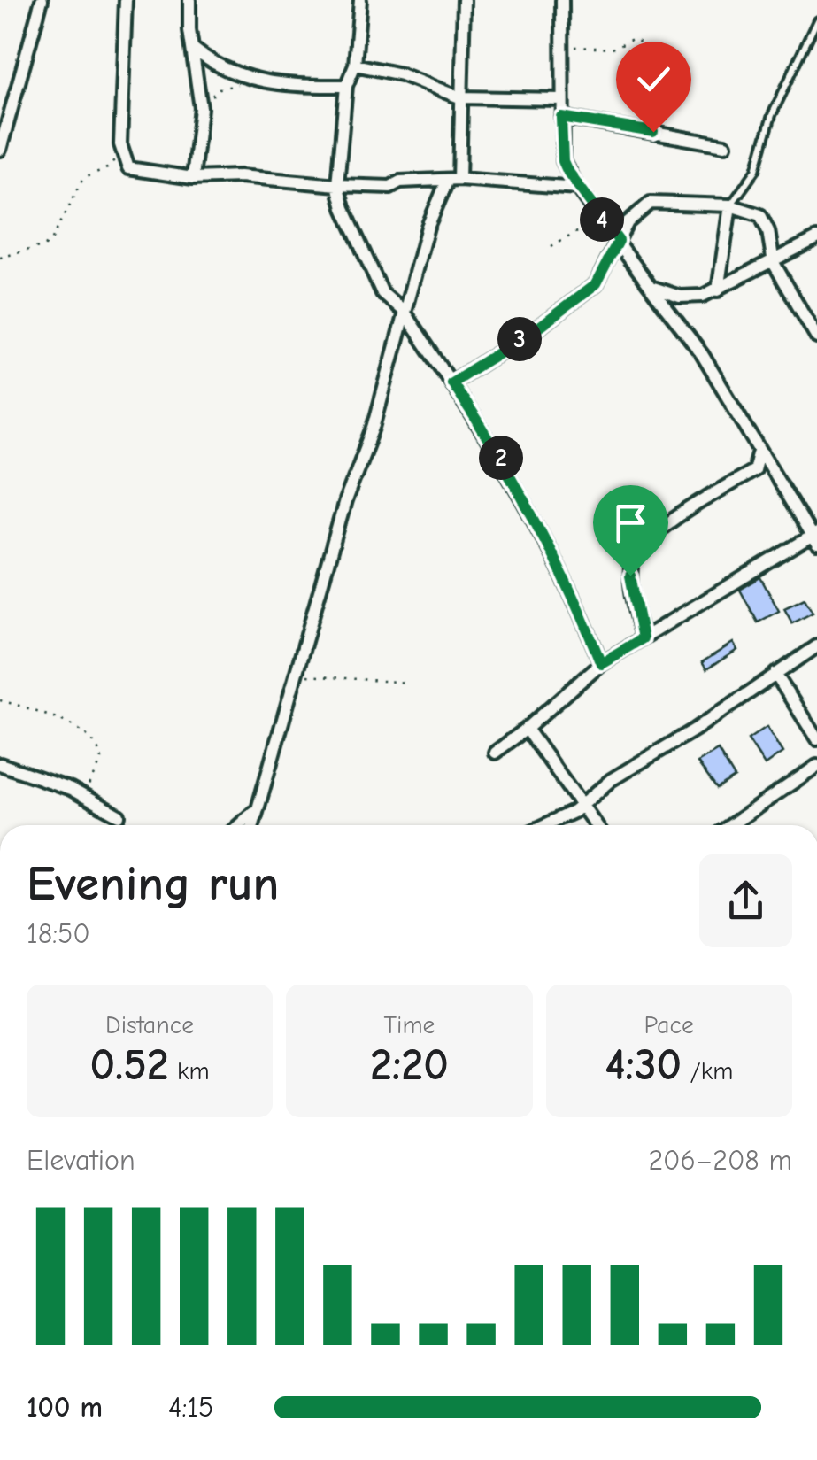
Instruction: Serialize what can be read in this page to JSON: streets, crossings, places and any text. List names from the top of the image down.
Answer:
{
  "page": {
    "pins": ["4", "3", "2"],
    "heading": ["Evening run", "18:50"],
    "stats": [
      ["Distance", "0.52 km"],
      ["Time", "2:20"],
      ["Pace", "4:30 /km"]
    ],
    "chart": ["Elevation", "206–208 m"],
    "list": [
      {
        "name": "100 m",
        "note": "4:15"
      }
    ]
  }
}
